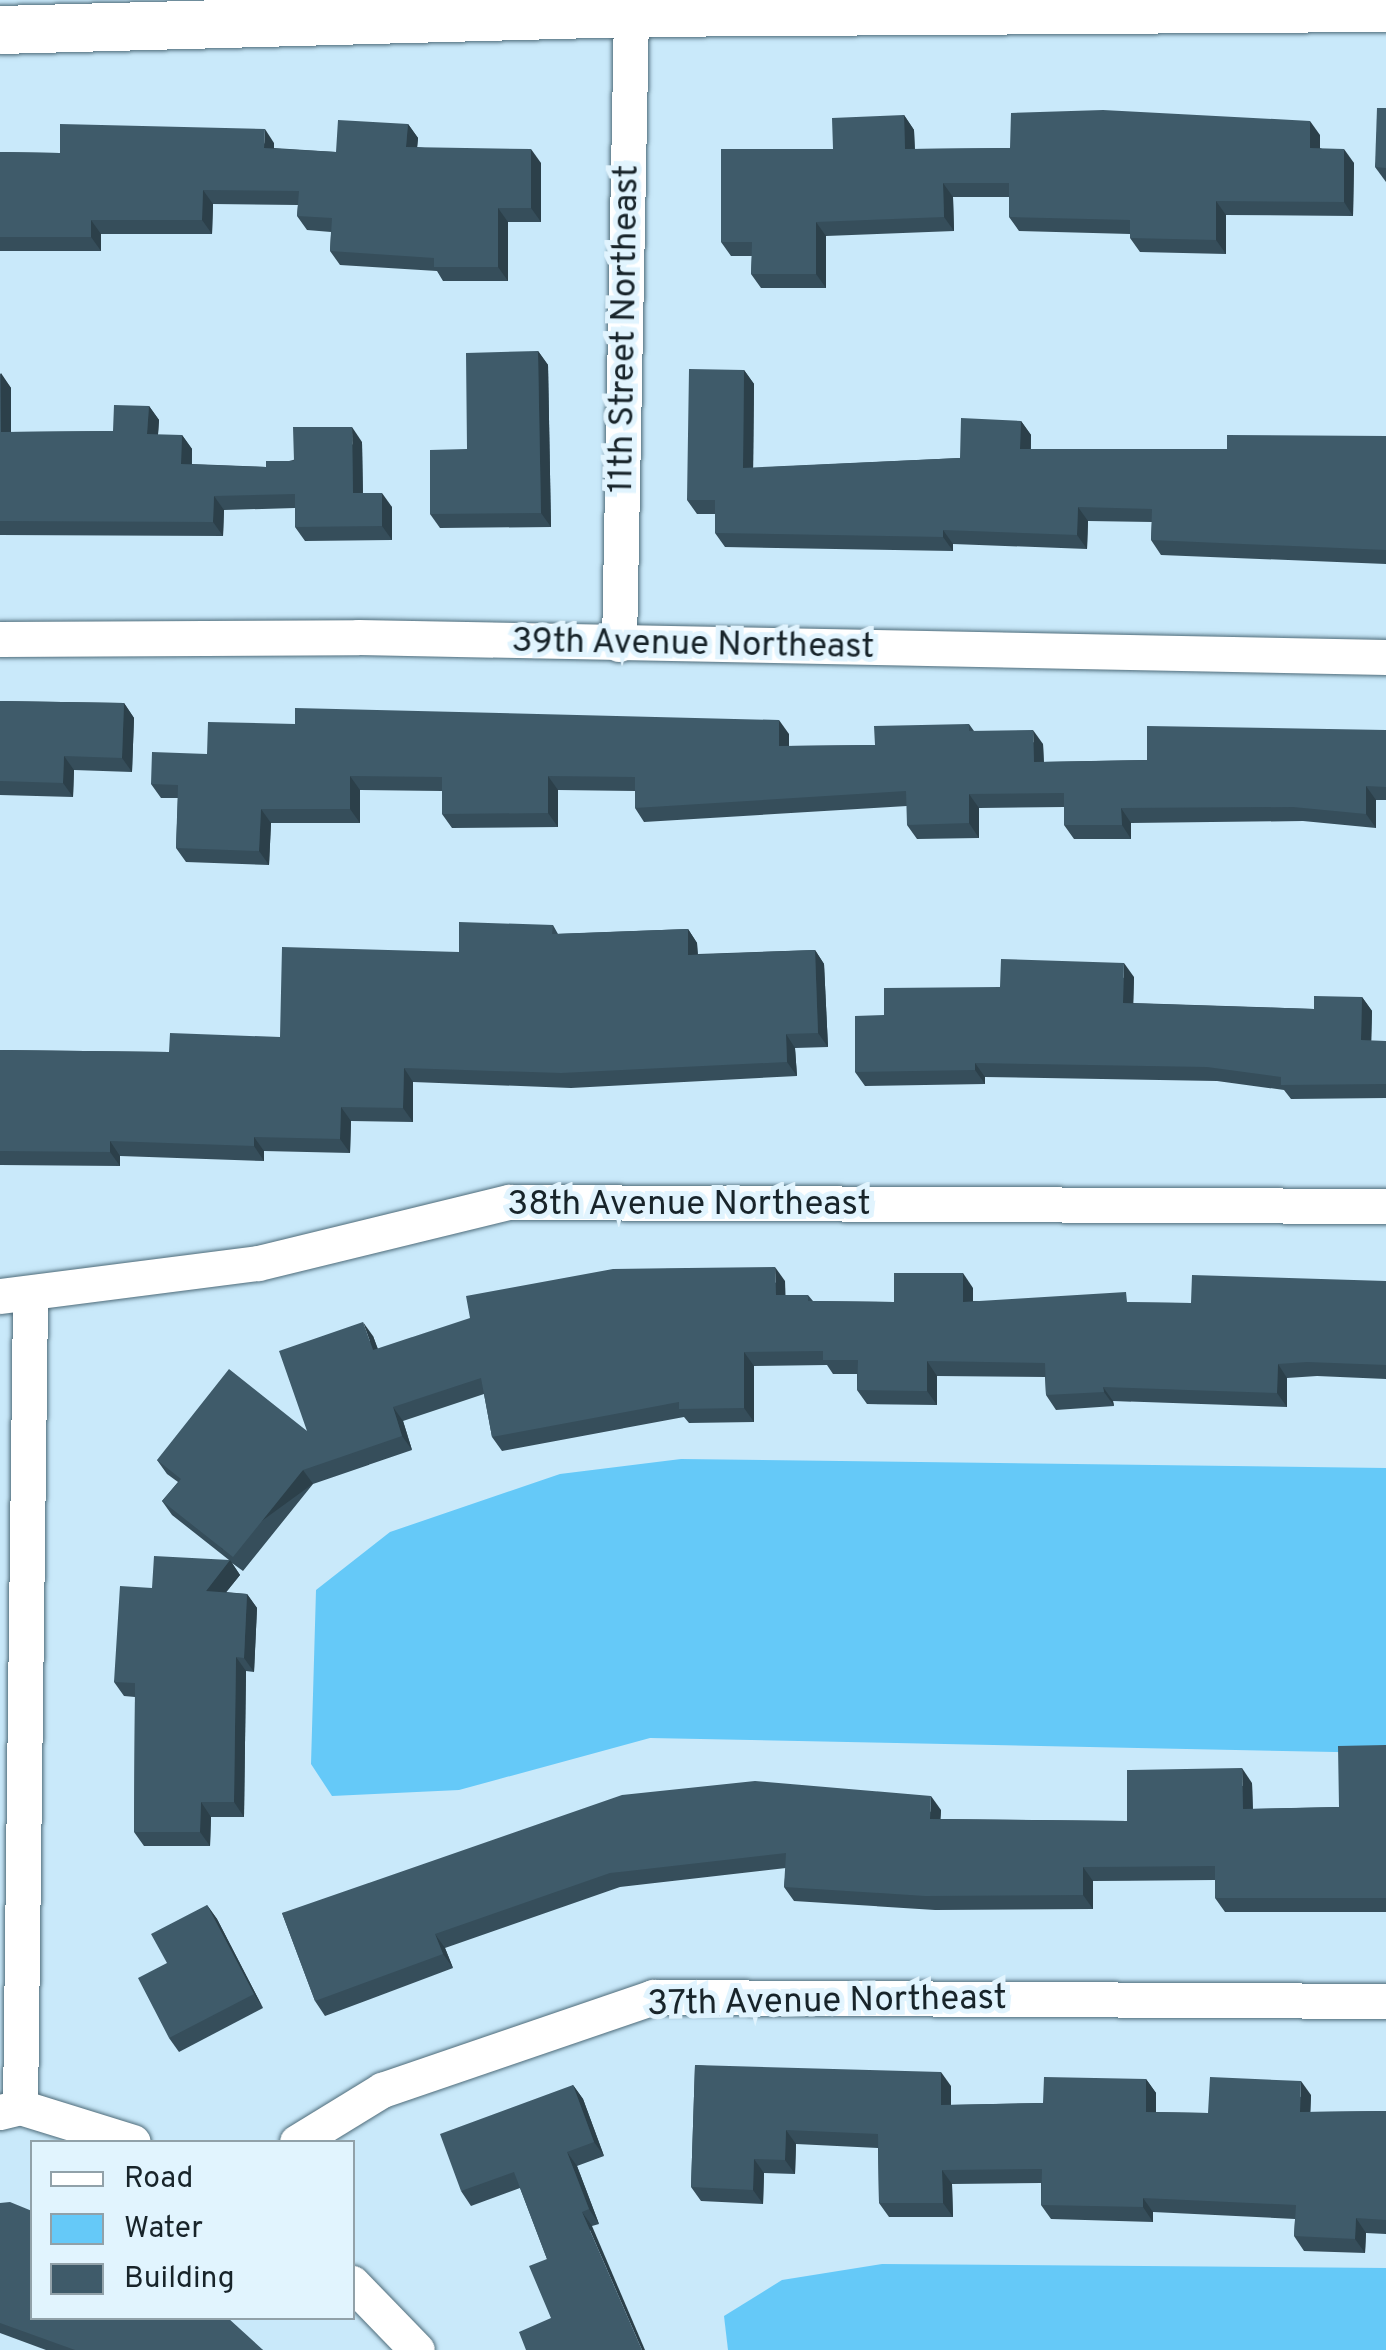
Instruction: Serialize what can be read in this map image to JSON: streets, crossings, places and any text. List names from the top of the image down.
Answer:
{
  "streets": {
    "street": [
      "11th Street Northeast",
      "39th Avenue Northeast",
      "38th Avenue Northeast",
      "37th Avenue Northeast"
    ]
  },
  "crossings": [
    ["11th Street Northeast", "39th Avenue Northeast"]
  ],
  "legend": ["Road", "Water", "Building"]
}
